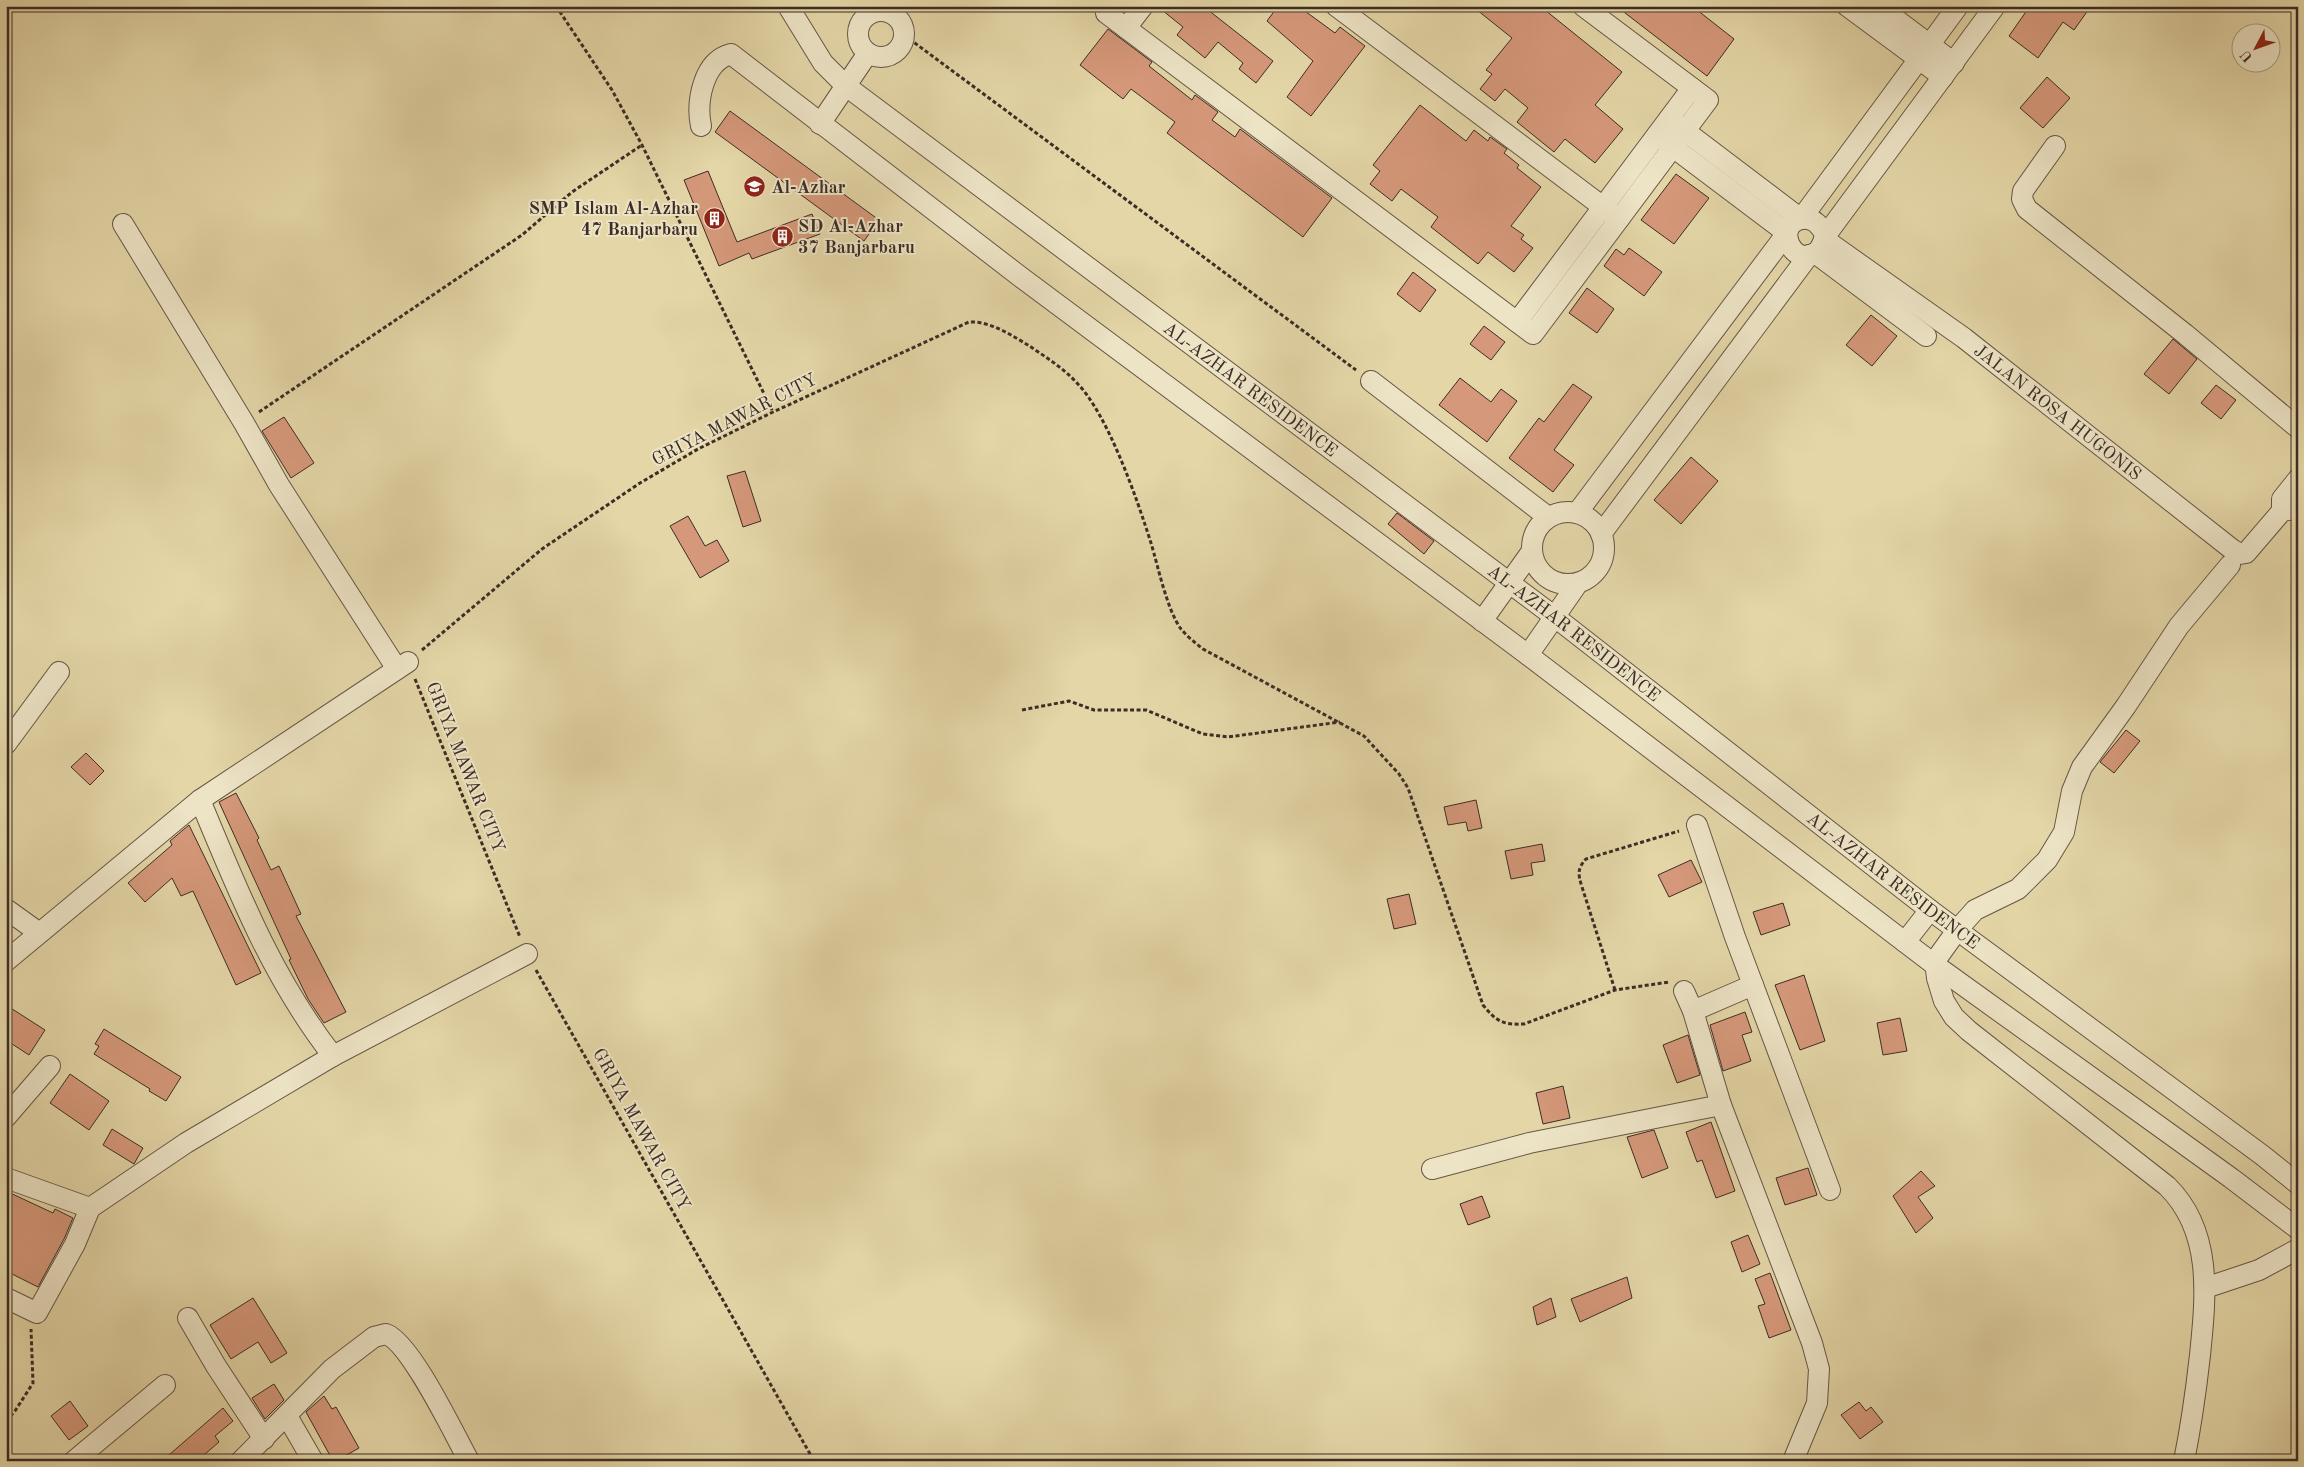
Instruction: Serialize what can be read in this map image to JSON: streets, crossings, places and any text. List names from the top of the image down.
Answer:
{
  "streets": {
    "street": ["AL-AZHAR RESIDENCE", "JALAN ROSA HUGONIS"],
    "path": ["GRIYA MAWAR CITY"]
  },
  "places": {
    "school or university": ["Al-Azhar"],
    "building": ["SMP Islam Al-Azhar 47 Banjarbaru", "SD Al-Azhar 37 Banjarbaru"]
  },
  "north": "bottom left"
}
